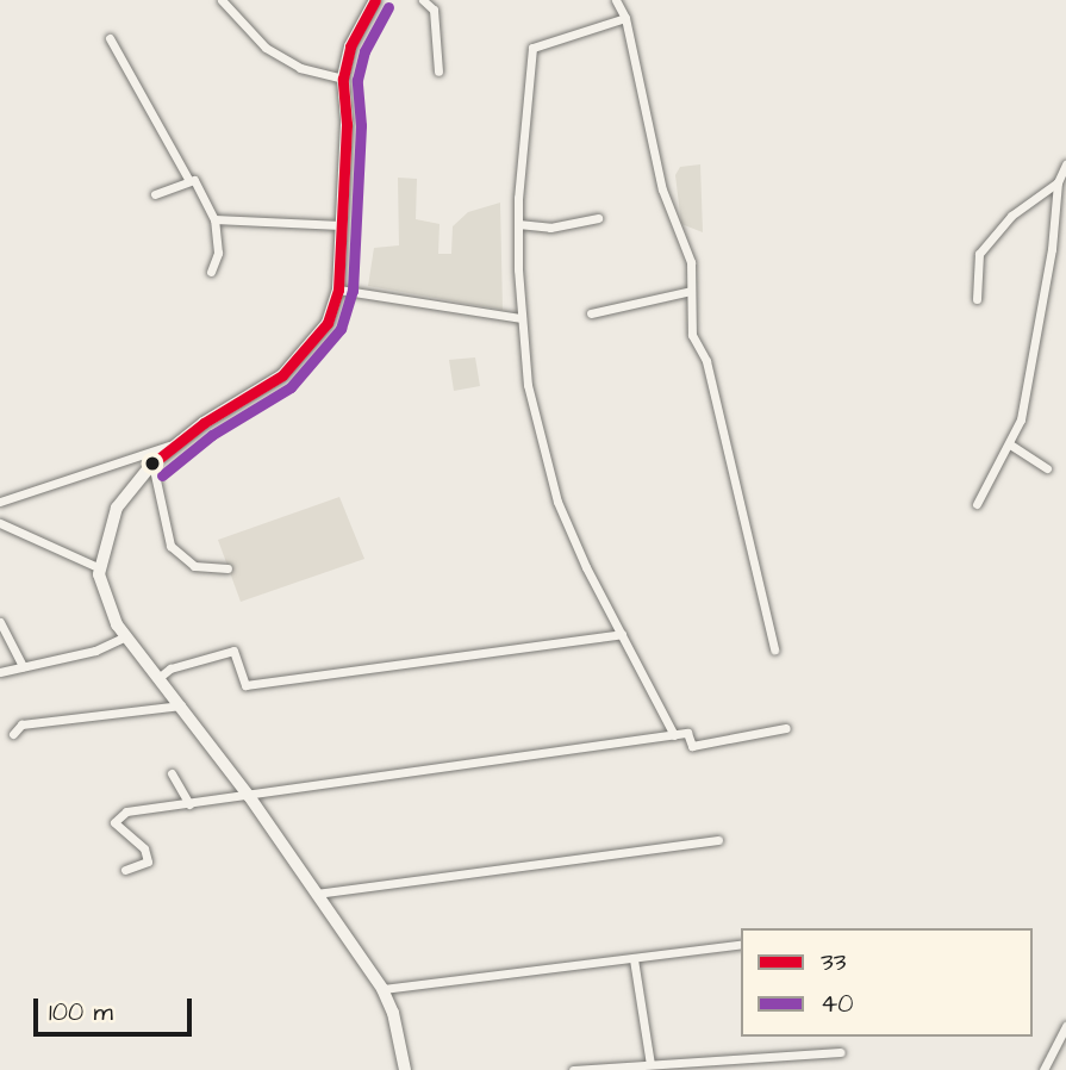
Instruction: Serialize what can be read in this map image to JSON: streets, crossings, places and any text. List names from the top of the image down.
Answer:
{
  "lines": ["transit line 33", "transit line 40"],
  "legend": ["33", "40"],
  "scale_bar": "100 m"
}
